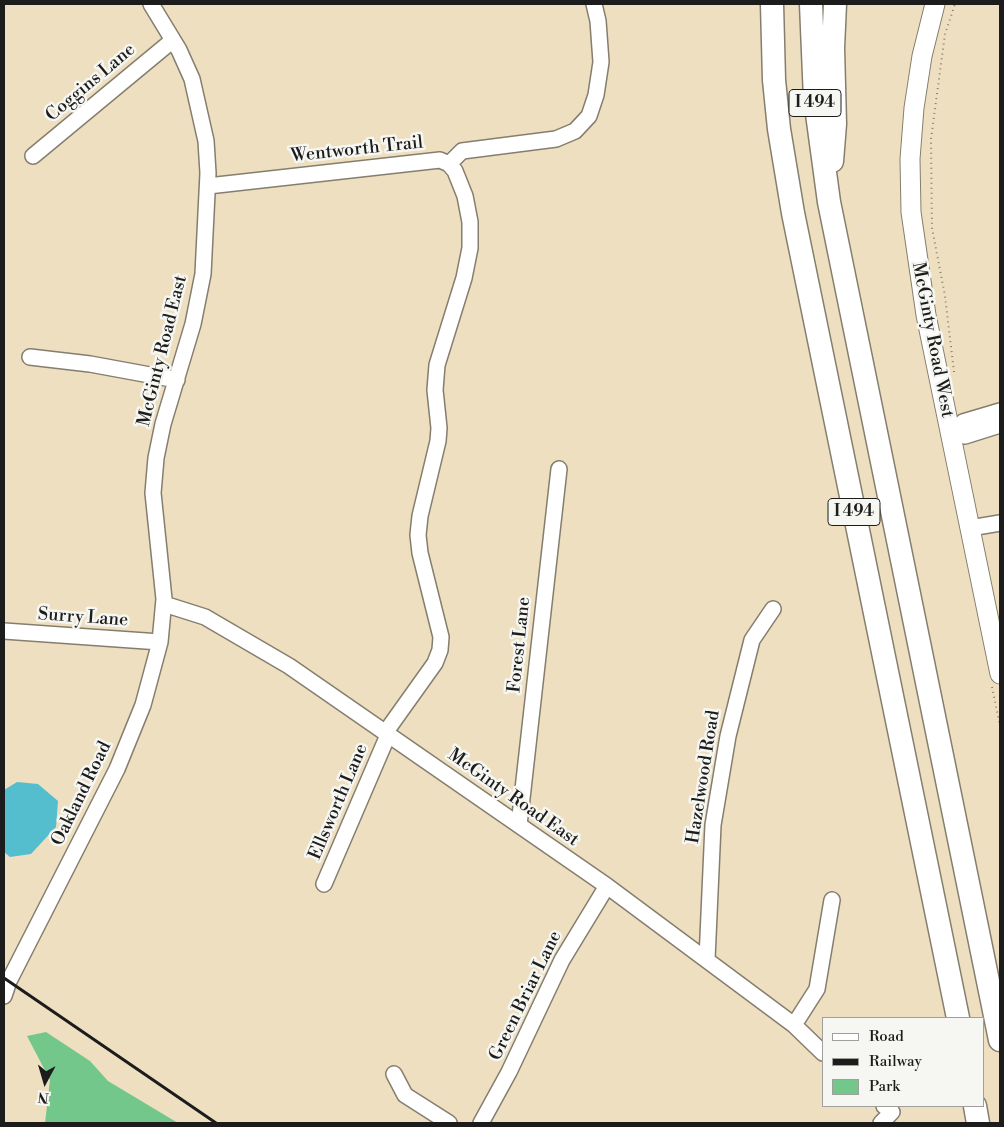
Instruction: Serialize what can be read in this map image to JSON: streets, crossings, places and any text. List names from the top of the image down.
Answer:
{
  "streets": {
    "highway": ["I 494"],
    "main road": ["McGinty Road West"],
    "street": [
      "Coggins Lane",
      "Wentworth Trail",
      "McGinty Road East",
      "Surry Lane",
      "Forest Lane",
      "Hazelwood Road",
      "Oakland Road",
      "Ellsworth Lane",
      "Green Briar Lane"
    ]
  },
  "crossings": [
    ["Coggins Lane", "McGinty Road East"],
    ["Wentworth Trail", "McGinty Road East"],
    ["McGinty Road East", "Forest Lane"],
    ["McGinty Road East", "Hazelwood Road"],
    ["McGinty Road East", "Oakland Road"],
    ["McGinty Road East", "Ellsworth Lane"],
    ["McGinty Road East", "Green Briar Lane"],
    ["Surry Lane", "Oakland Road"]
  ],
  "legend": ["Road", "Railway", "Park"],
  "north": "bottom"
}
